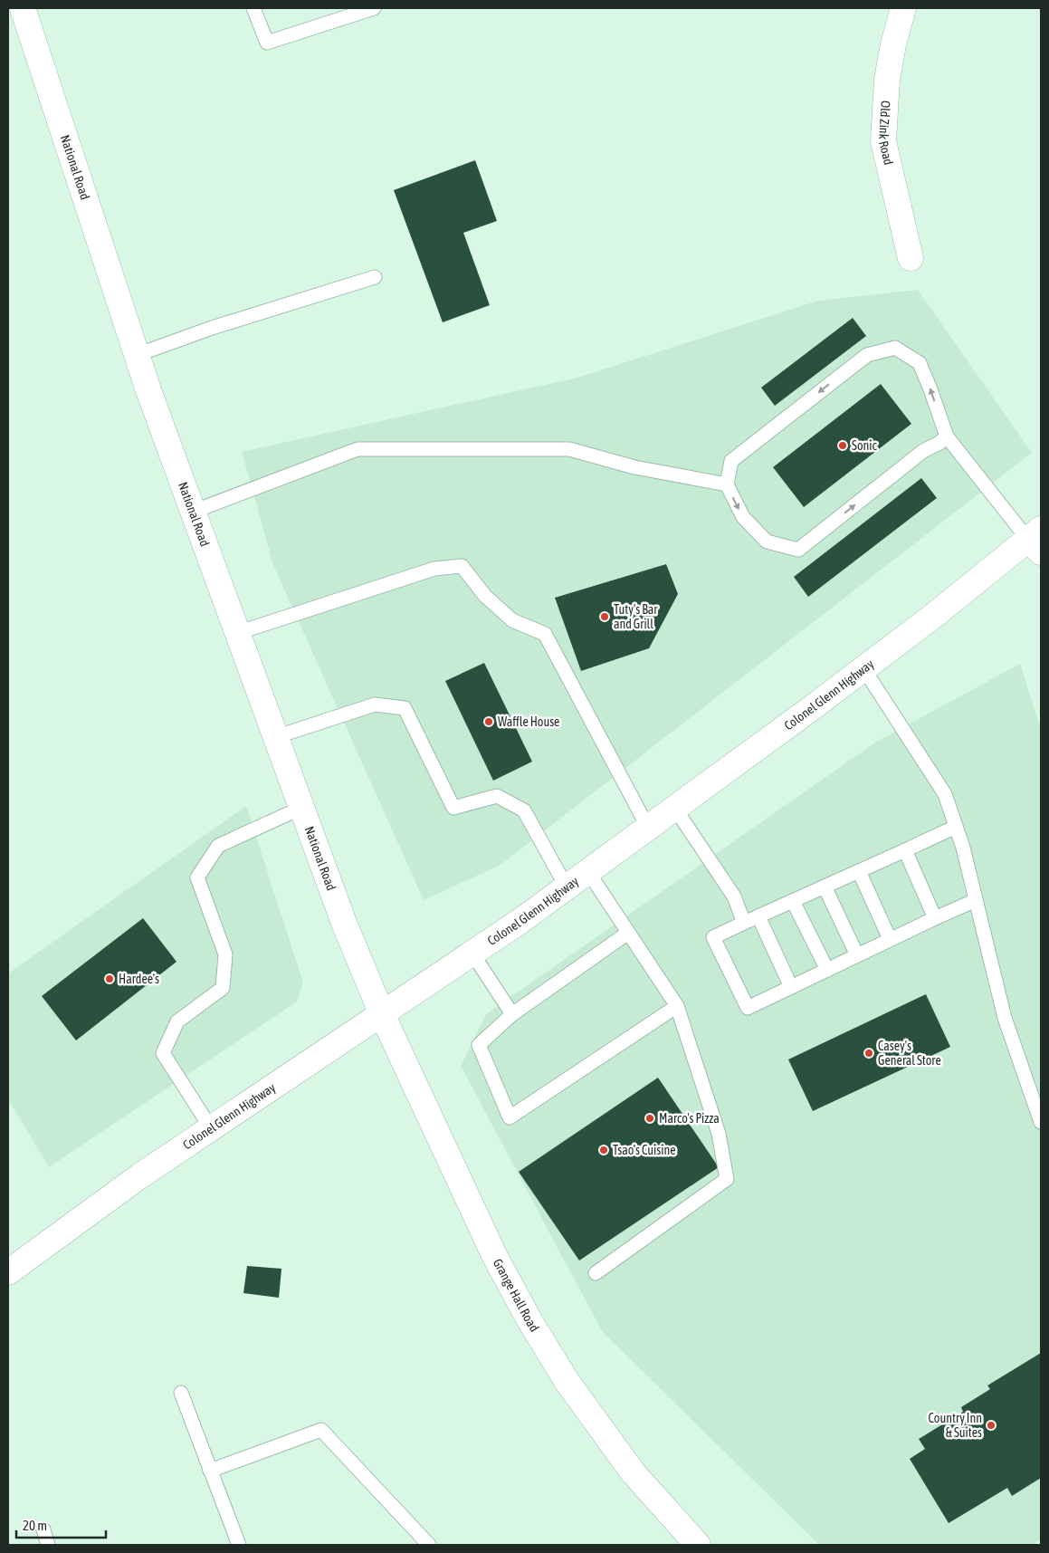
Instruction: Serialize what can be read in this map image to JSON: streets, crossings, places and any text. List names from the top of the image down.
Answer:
{
  "streets": {
    "main road": [
      "Old Zink Road",
      "National Road",
      "Colonel Glenn Highway",
      "Grange Hall Road"
    ]
  },
  "crossings": [
    ["National Road", "Colonel Glenn Highway"],
    ["National Road", "Grange Hall Road"],
    ["Colonel Glenn Highway", "Grange Hall Road"]
  ],
  "places": [
    "Sonic",
    "Tuty's Bar and Grill",
    "Waffle House",
    "Hardee's",
    "Casey's General Store",
    "Marco's Pizza",
    "Tsao's Cuisine",
    "Country Inn & Suites"
  ],
  "scale_bar": "20 m"
}
